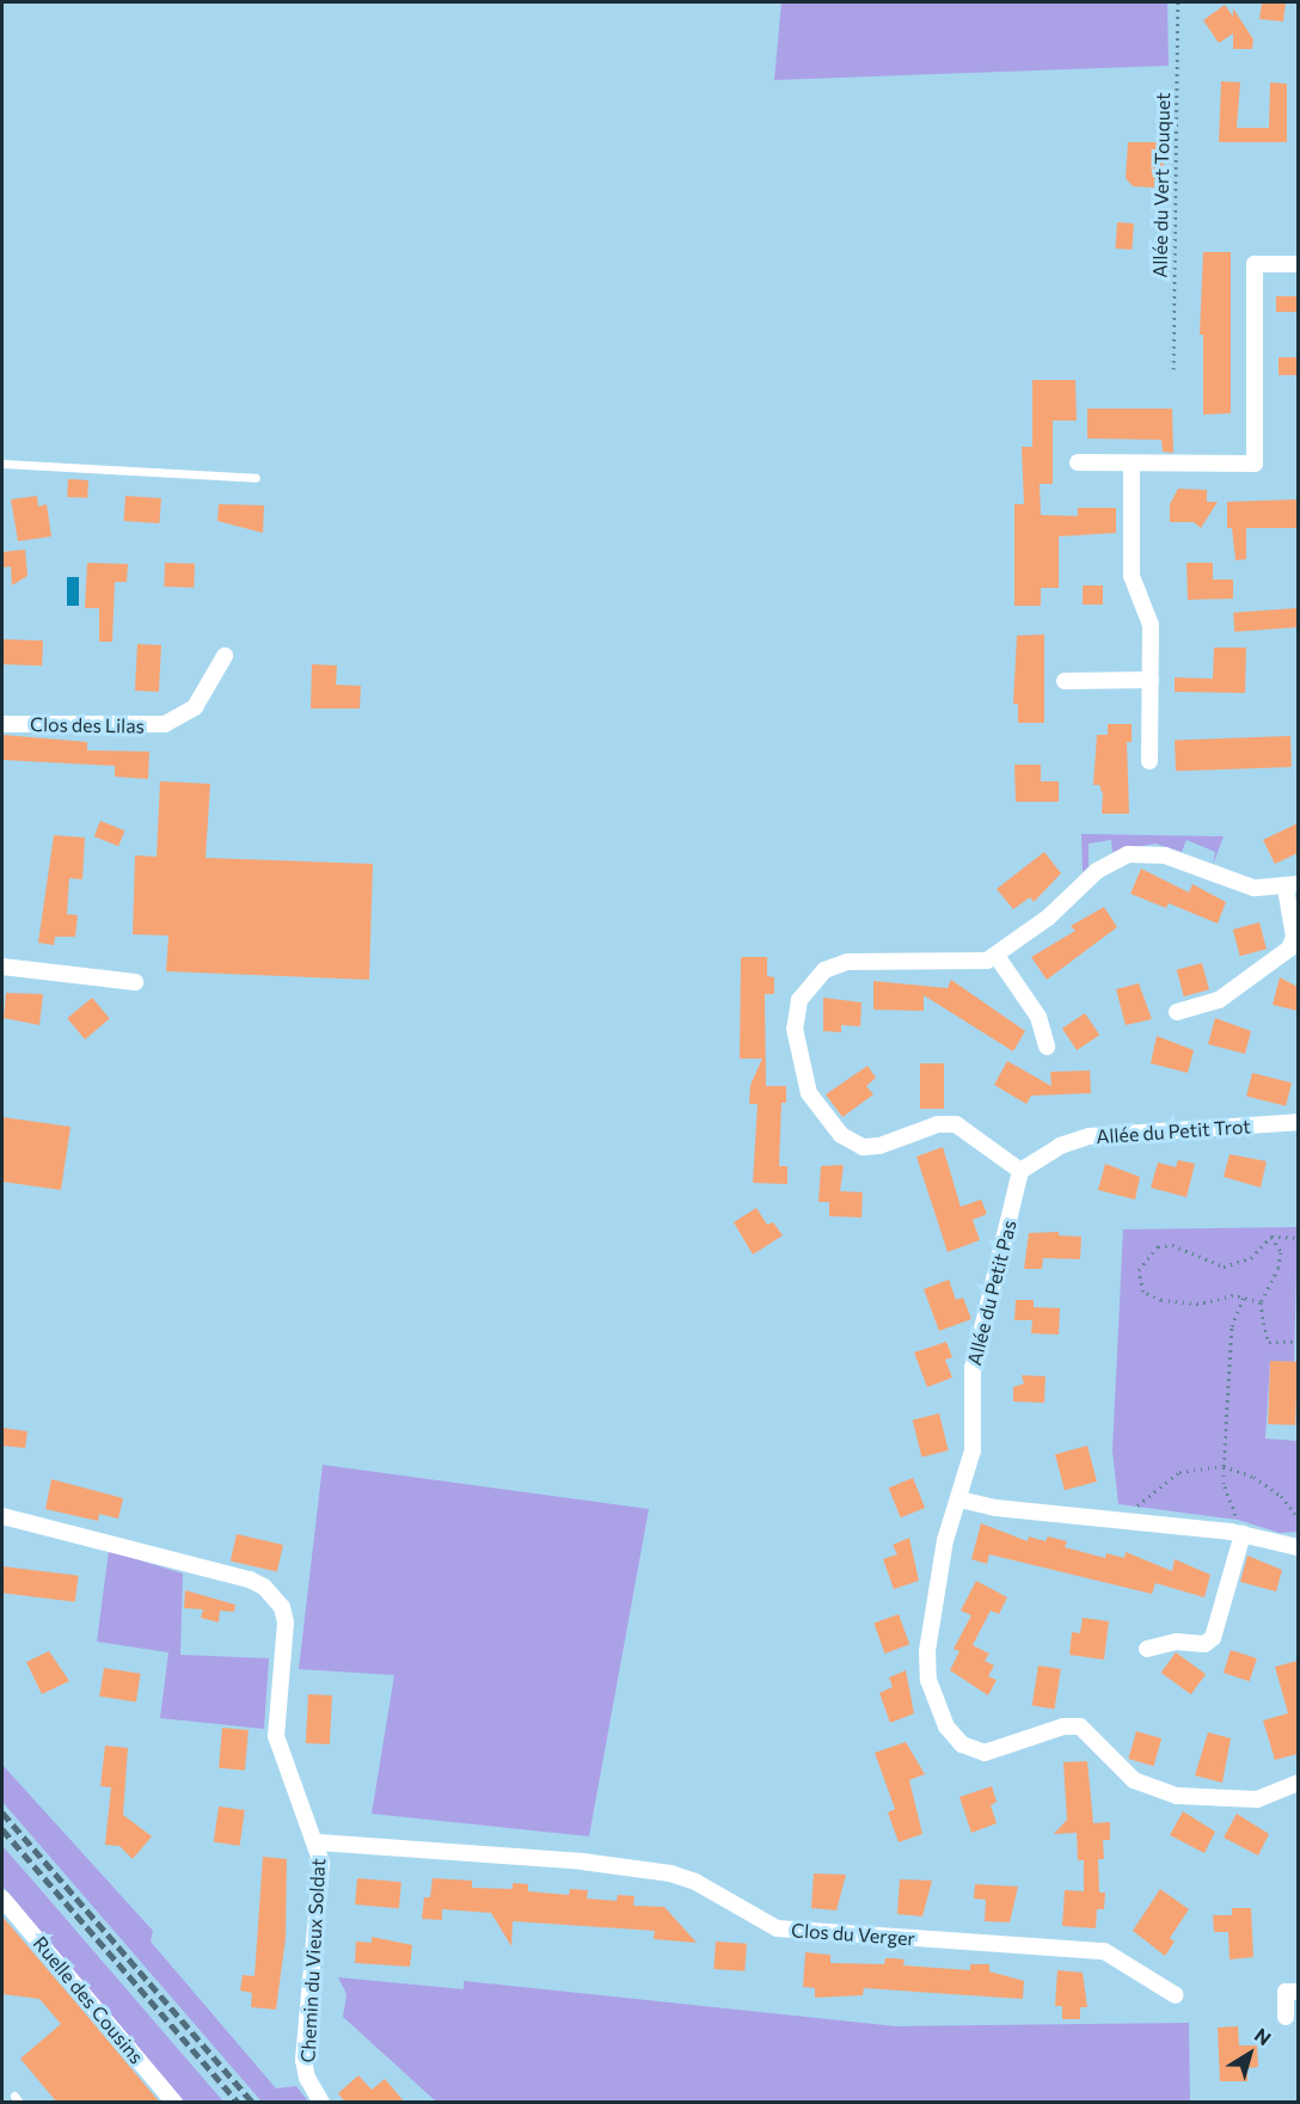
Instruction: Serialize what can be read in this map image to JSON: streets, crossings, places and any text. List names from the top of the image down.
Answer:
{
  "streets": {
    "street": [
      "Clos des Lilas",
      "Allée du Petit Trot",
      "Allée du Petit Pas",
      "Clos du Verger",
      "Chemin du Vieux Soldat",
      "Ruelle des Cousins"
    ],
    "path": ["Allée du Vert Touquet"]
  },
  "crossings": [
    ["Allée du Petit Trot", "Allée du Petit Pas"],
    ["Clos du Verger", "Chemin du Vieux Soldat"]
  ],
  "north": "top right"
}
